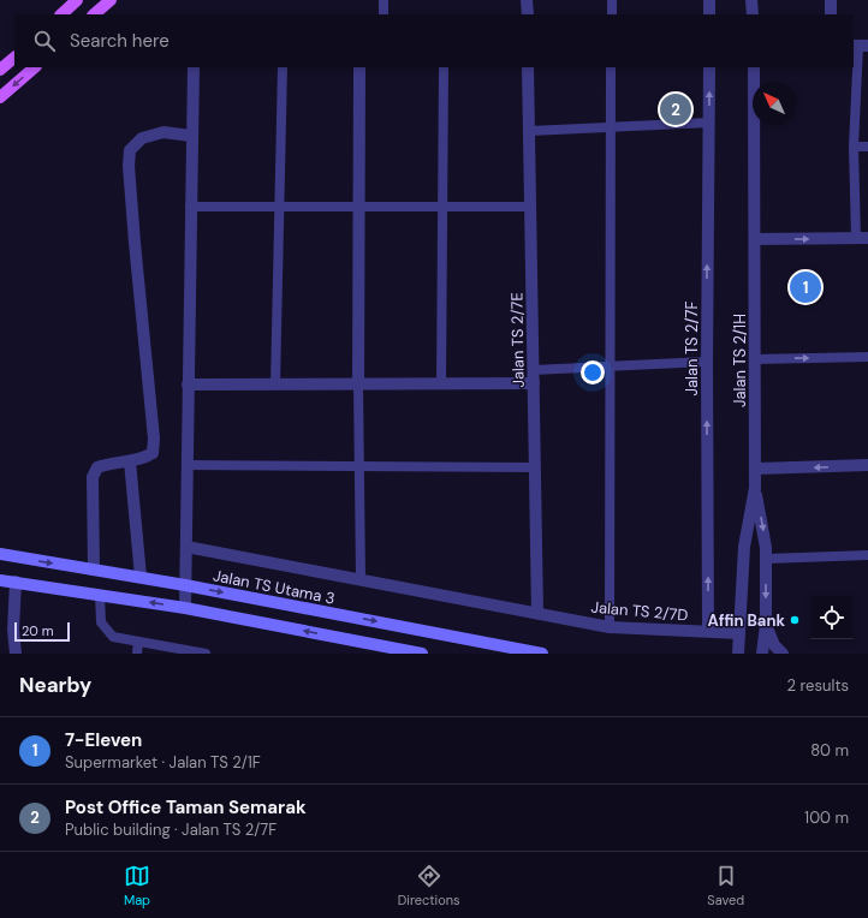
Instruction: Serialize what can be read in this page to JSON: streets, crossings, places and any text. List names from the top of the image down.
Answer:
{
  "streets": {
    "street": [
      "Jalan TS 2/7E",
      "Jalan TS 2/7F",
      "Jalan TS 2/1H",
      "Jalan TS Utama 3",
      "Jalan TS 2/7D"
    ]
  },
  "crossings": [
    ["Jalan TS 2/7E", "Jalan TS 2/7D"],
    ["Jalan TS 2/7F", "Jalan TS 2/7D"],
    ["Jalan TS 2/1H", "Jalan TS 2/7D"]
  ],
  "one_way": ["Jalan TS 2/7F"],
  "places": ["Affin Bank"],
  "scale_bar": "20 m",
  "north": "top left",
  "page": {
    "search": "Search here",
    "pins": ["2", "1"],
    "scale": "20 m",
    "heading": ["Nearby", "2 results"],
    "list": [
      {
        "mark": "1",
        "name": "7-Eleven",
        "note": "Supermarket · Jalan TS 2/1F",
        "value": "80 m"
      },
      {
        "mark": "2",
        "name": "Post Office Taman Semarak",
        "note": "Public building · Jalan TS 2/7F",
        "value": "100 m"
      }
    ],
    "nav": ["Map", "Directions", "Saved"]
  }
}
